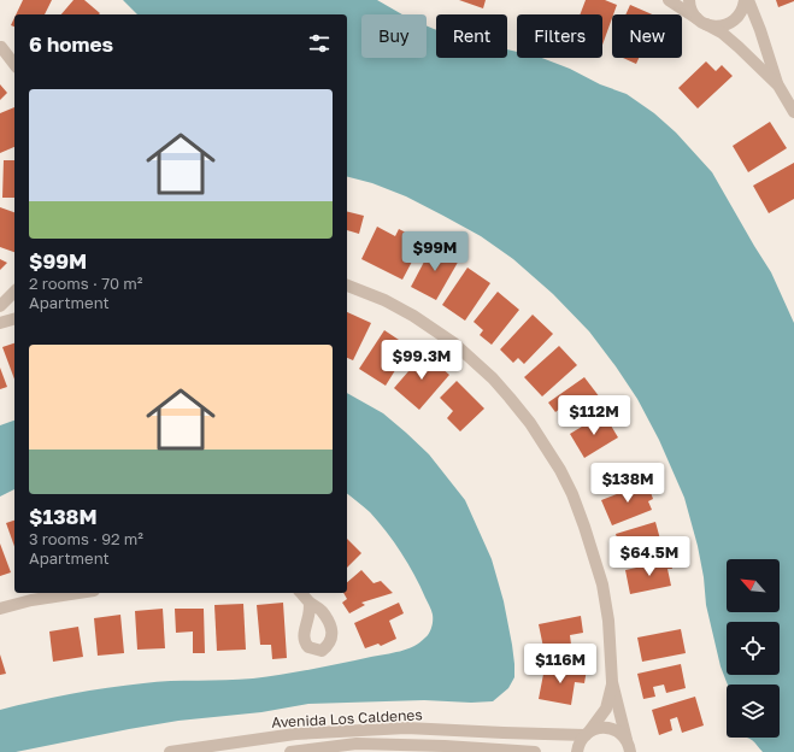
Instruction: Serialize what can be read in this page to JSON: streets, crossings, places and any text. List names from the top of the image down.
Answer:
{
  "streets": {
    "street": ["Avenida Los Caldenes"]
  },
  "north": "top left",
  "page": {
    "chip": [
      "Buy",
      "Rent",
      "Filters",
      "New"
    ],
    "heading": "6 homes",
    "list": [
      {
        "name": "$99M",
        "note": "2 rooms · 70 m² · Apartment"
      },
      {
        "name": "$138M",
        "note": "3 rooms · 92 m² · Apartment"
      }
    ],
    "price": [
      "$99M",
      "$99.3M",
      "$112M",
      "$138M",
      "$64.5M",
      "$116M"
    ]
  }
}
